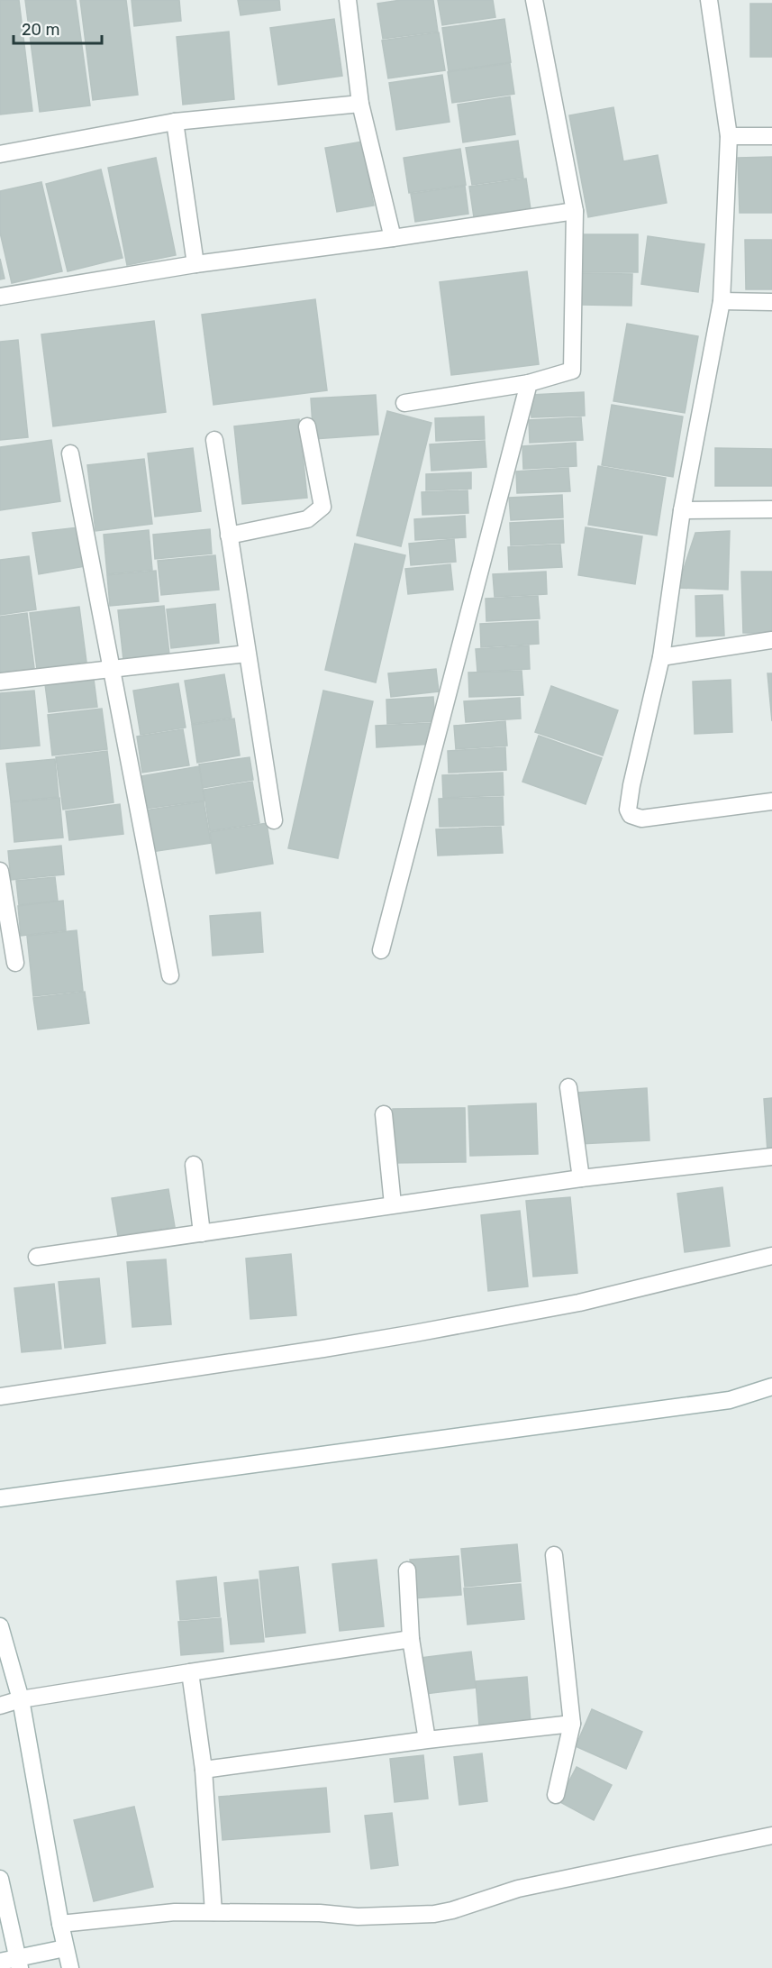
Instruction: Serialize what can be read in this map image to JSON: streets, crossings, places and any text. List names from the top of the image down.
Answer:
{
  "scale_bar": "20 m"
}
